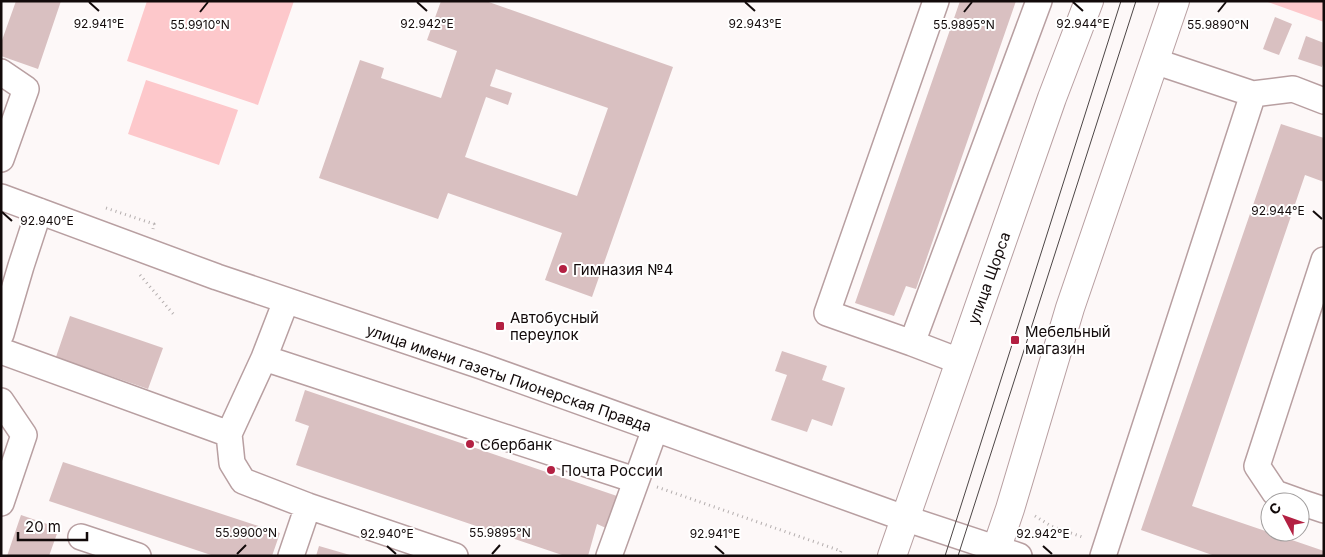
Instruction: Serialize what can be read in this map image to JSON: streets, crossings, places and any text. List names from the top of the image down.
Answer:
{
  "streets": {
    "main road": ["улица Щорса"],
    "street": ["улица имени газеты Пионерская Правда"]
  },
  "crossings": [
    ["улица Щорса", "улица имени газеты Пионерская Правда"]
  ],
  "places": {
    "other": ["Гимназия №4", "Сбербанк", "Почта России"],
    "transit": ["Автобусный переулок", "Мебельный магазин"]
  },
  "scale_bar": "20 m",
  "north": "top left",
  "coordinates": [
    "92.944°E",
    "92.941°E",
    "92.942°E",
    "92.943°E",
    "55.9910°N",
    "55.9895°N",
    "55.9890°N",
    "92.940°E",
    "55.9900°N"
  ]
}
